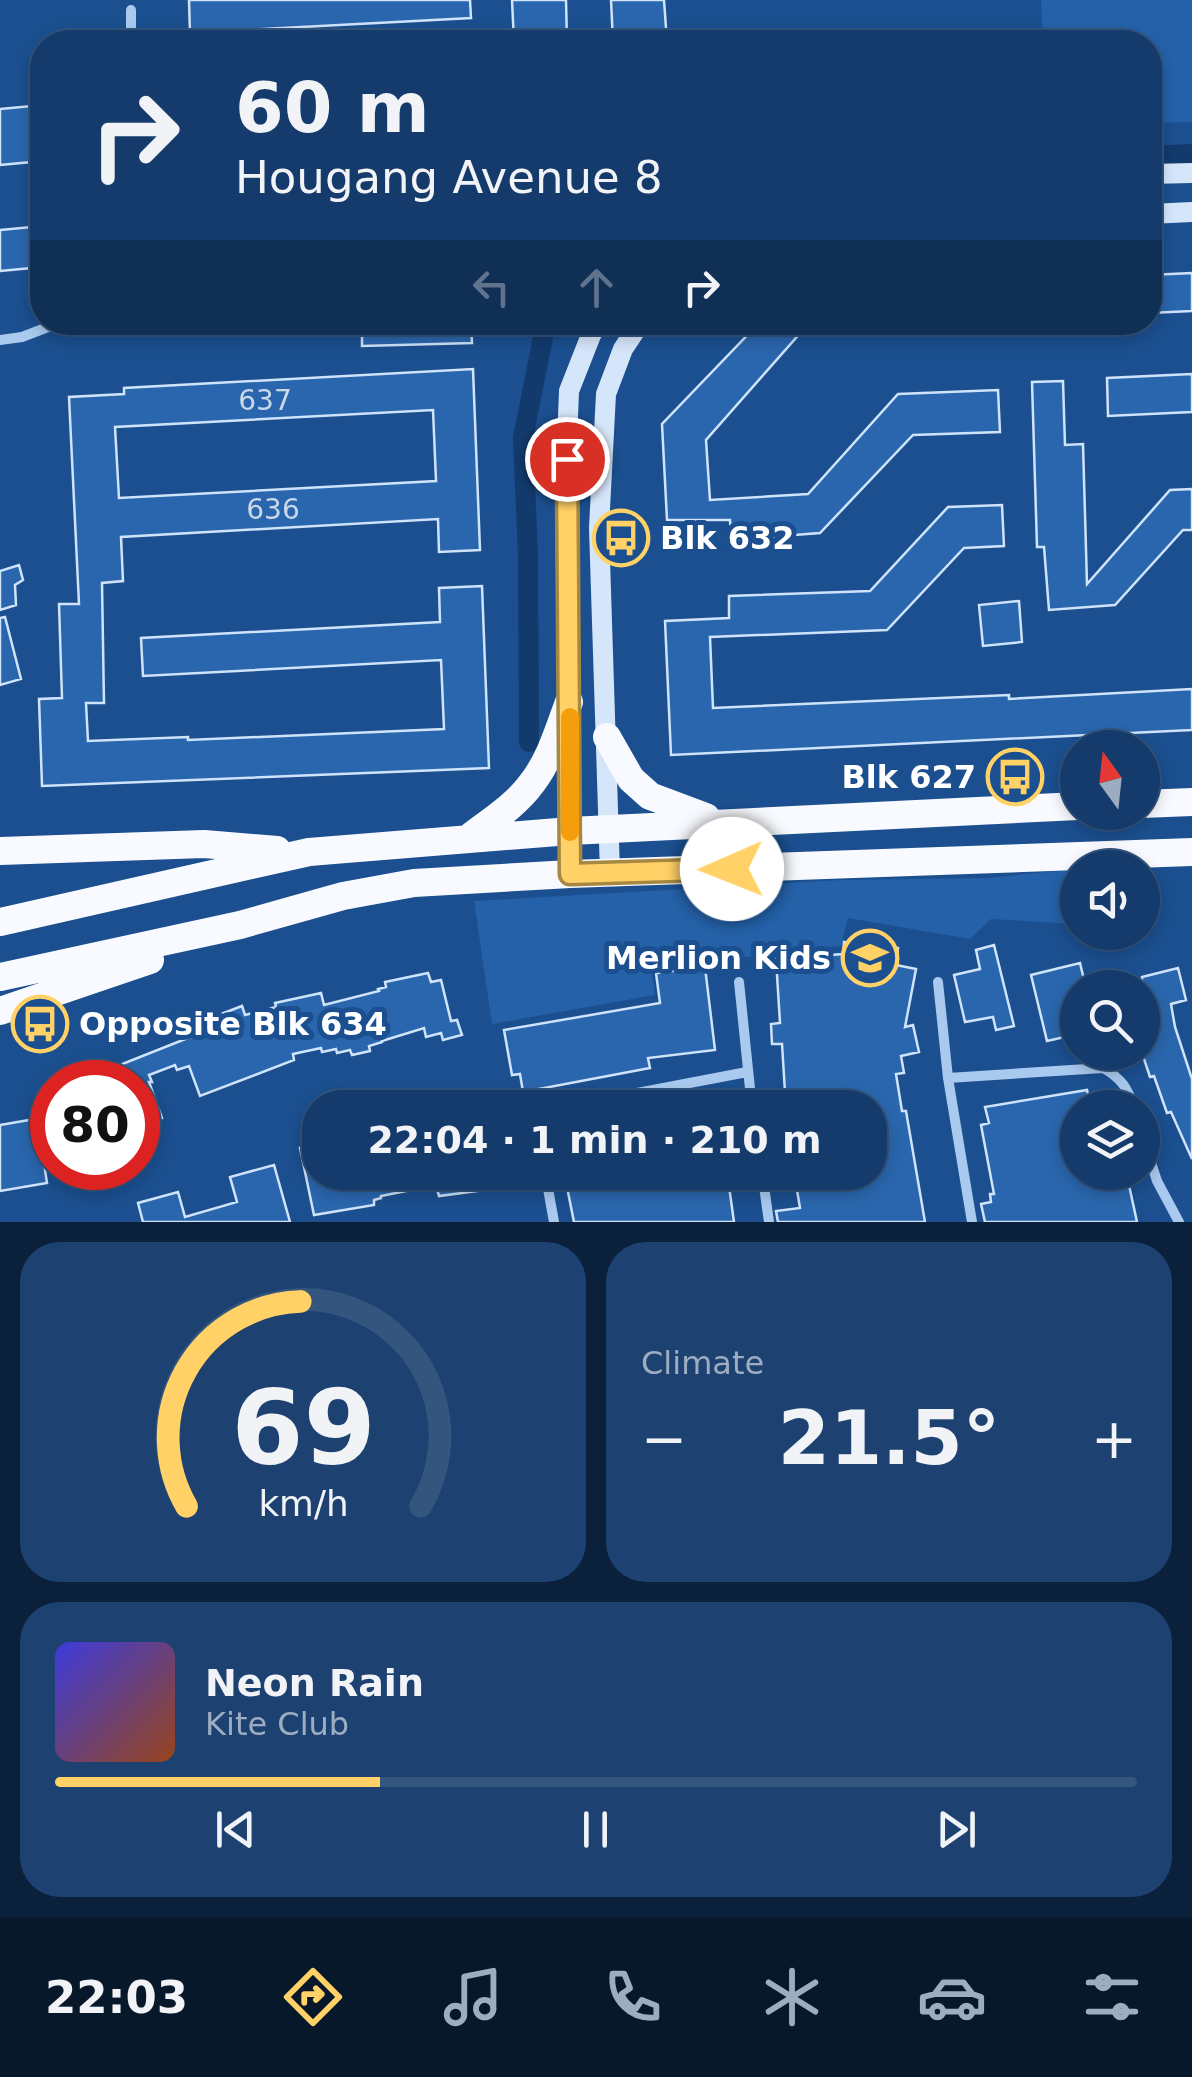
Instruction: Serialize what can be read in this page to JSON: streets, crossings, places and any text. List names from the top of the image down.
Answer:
{
  "places": {
    "bus stop": ["Blk 632", "Blk 627", "Opposite Blk 634"],
    "school or university": ["Merlion Kids"]
  },
  "house_numbers": ["637", "636"],
  "north": "top",
  "page": {
    "turn": ["60 m", "Hougang Avenue 8"],
    "limit": "80",
    "trip": "22:04 · 1 min · 210 m",
    "tile": "Climate",
    "heat": ["−", "21.5°", "+"],
    "song": ["Neon Rain", "Kite Club"],
    "tabs": "22:03",
    "gauge": ["69", "km/h"]
  }
}
